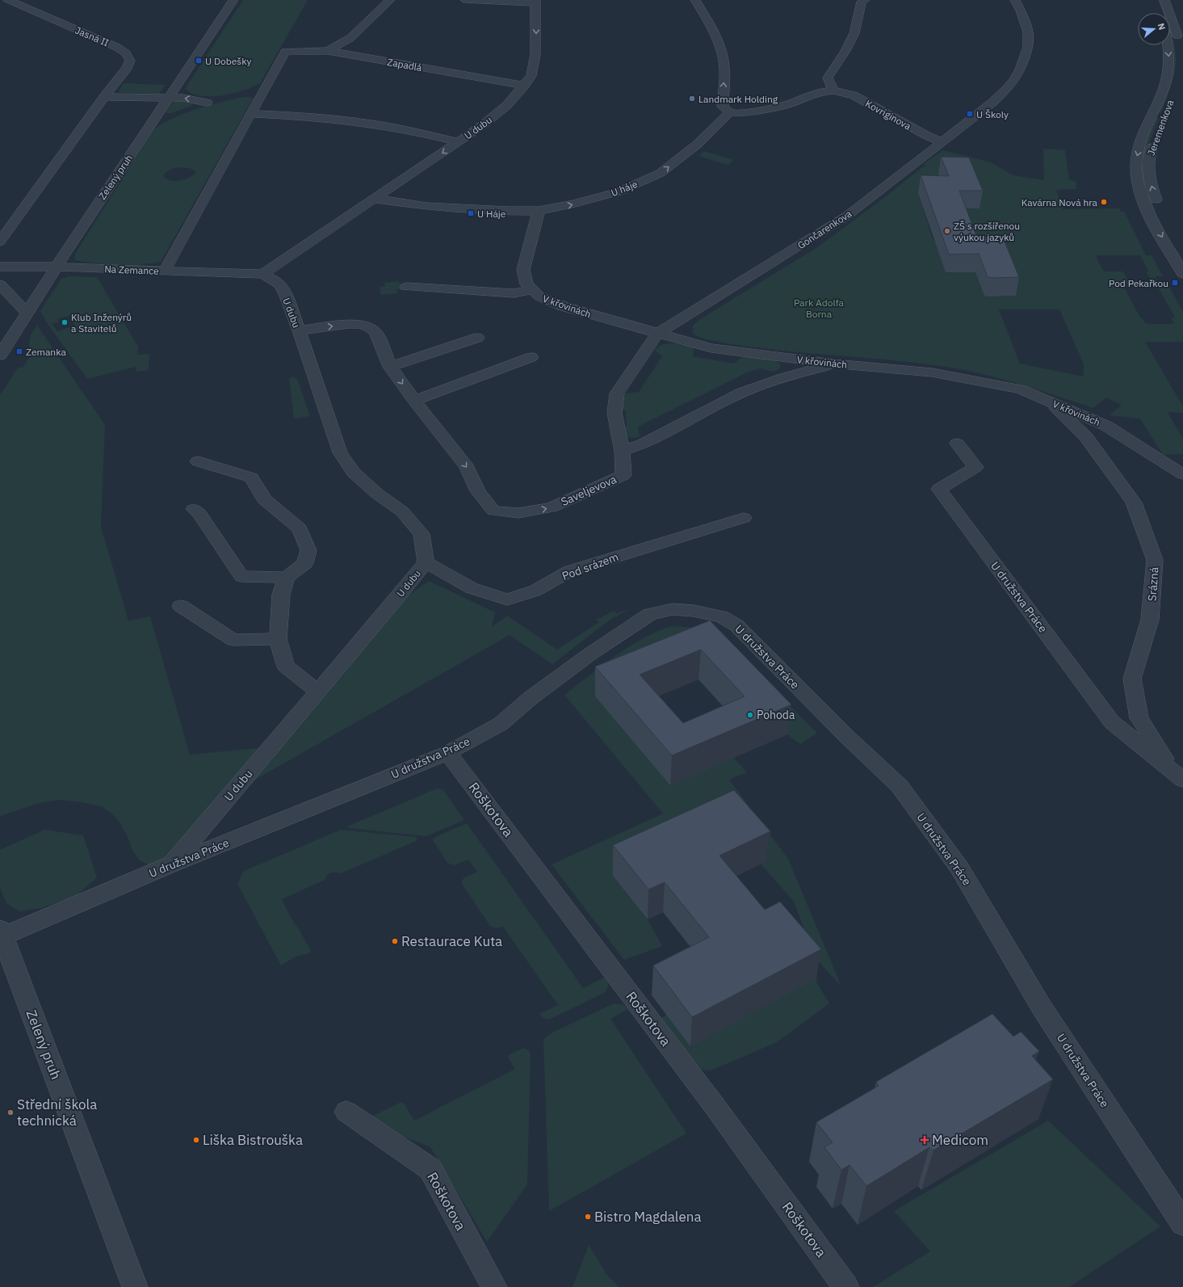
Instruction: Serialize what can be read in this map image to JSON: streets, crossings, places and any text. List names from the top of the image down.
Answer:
{
  "streets": {
    "street": [
      "Jasná II",
      "Zapadlá",
      "Kovriginova",
      "U dubu",
      "Jeremenkova",
      "Zelený pruh",
      "U háje",
      "Gončarenkova",
      "Na Zemance",
      "V křovinách",
      "Saveljevova",
      "Pod srázem",
      "Srázná",
      "U družstva Práce",
      "Roškotova"
    ]
  },
  "crossings": [
    ["Zapadlá", "U dubu"],
    ["Kovriginova", "Gončarenkova"],
    ["U dubu", "U háje"],
    ["U dubu", "Na Zemance"],
    ["U dubu", "Saveljevova"],
    ["U dubu", "Pod srázem"],
    ["U dubu", "U družstva Práce"],
    ["Zelený pruh", "Na Zemance"],
    ["Zelený pruh", "U družstva Práce"],
    ["U háje", "V křovinách"],
    ["Gončarenkova", "V křovinách"],
    ["Gončarenkova", "Saveljevova"],
    ["V křovinách", "Srázná"],
    ["Srázná", "U družstva Práce"],
    ["U družstva Práce", "Roškotova"]
  ],
  "one_way": ["U háje"],
  "parks": ["Park Adolfa Borna"],
  "places": {
    "transit": [
      "U Dobešky",
      "U Školy",
      "U Háje",
      "Pod Pekařkou",
      "Zemanka"
    ],
    "other": [
      "Landmark Holding",
      "Kavárna Nová hra",
      "ZŠ s rozšířenou výukou jazyků",
      "Klub Inženýrů a Stavitelů",
      "Pohoda",
      "Restaurace Kuta",
      "Střední škola technická",
      "Liška Bistrouška",
      "Bistro Magdalena"
    ],
    "health": ["Medicom"]
  },
  "north": "right"
}
